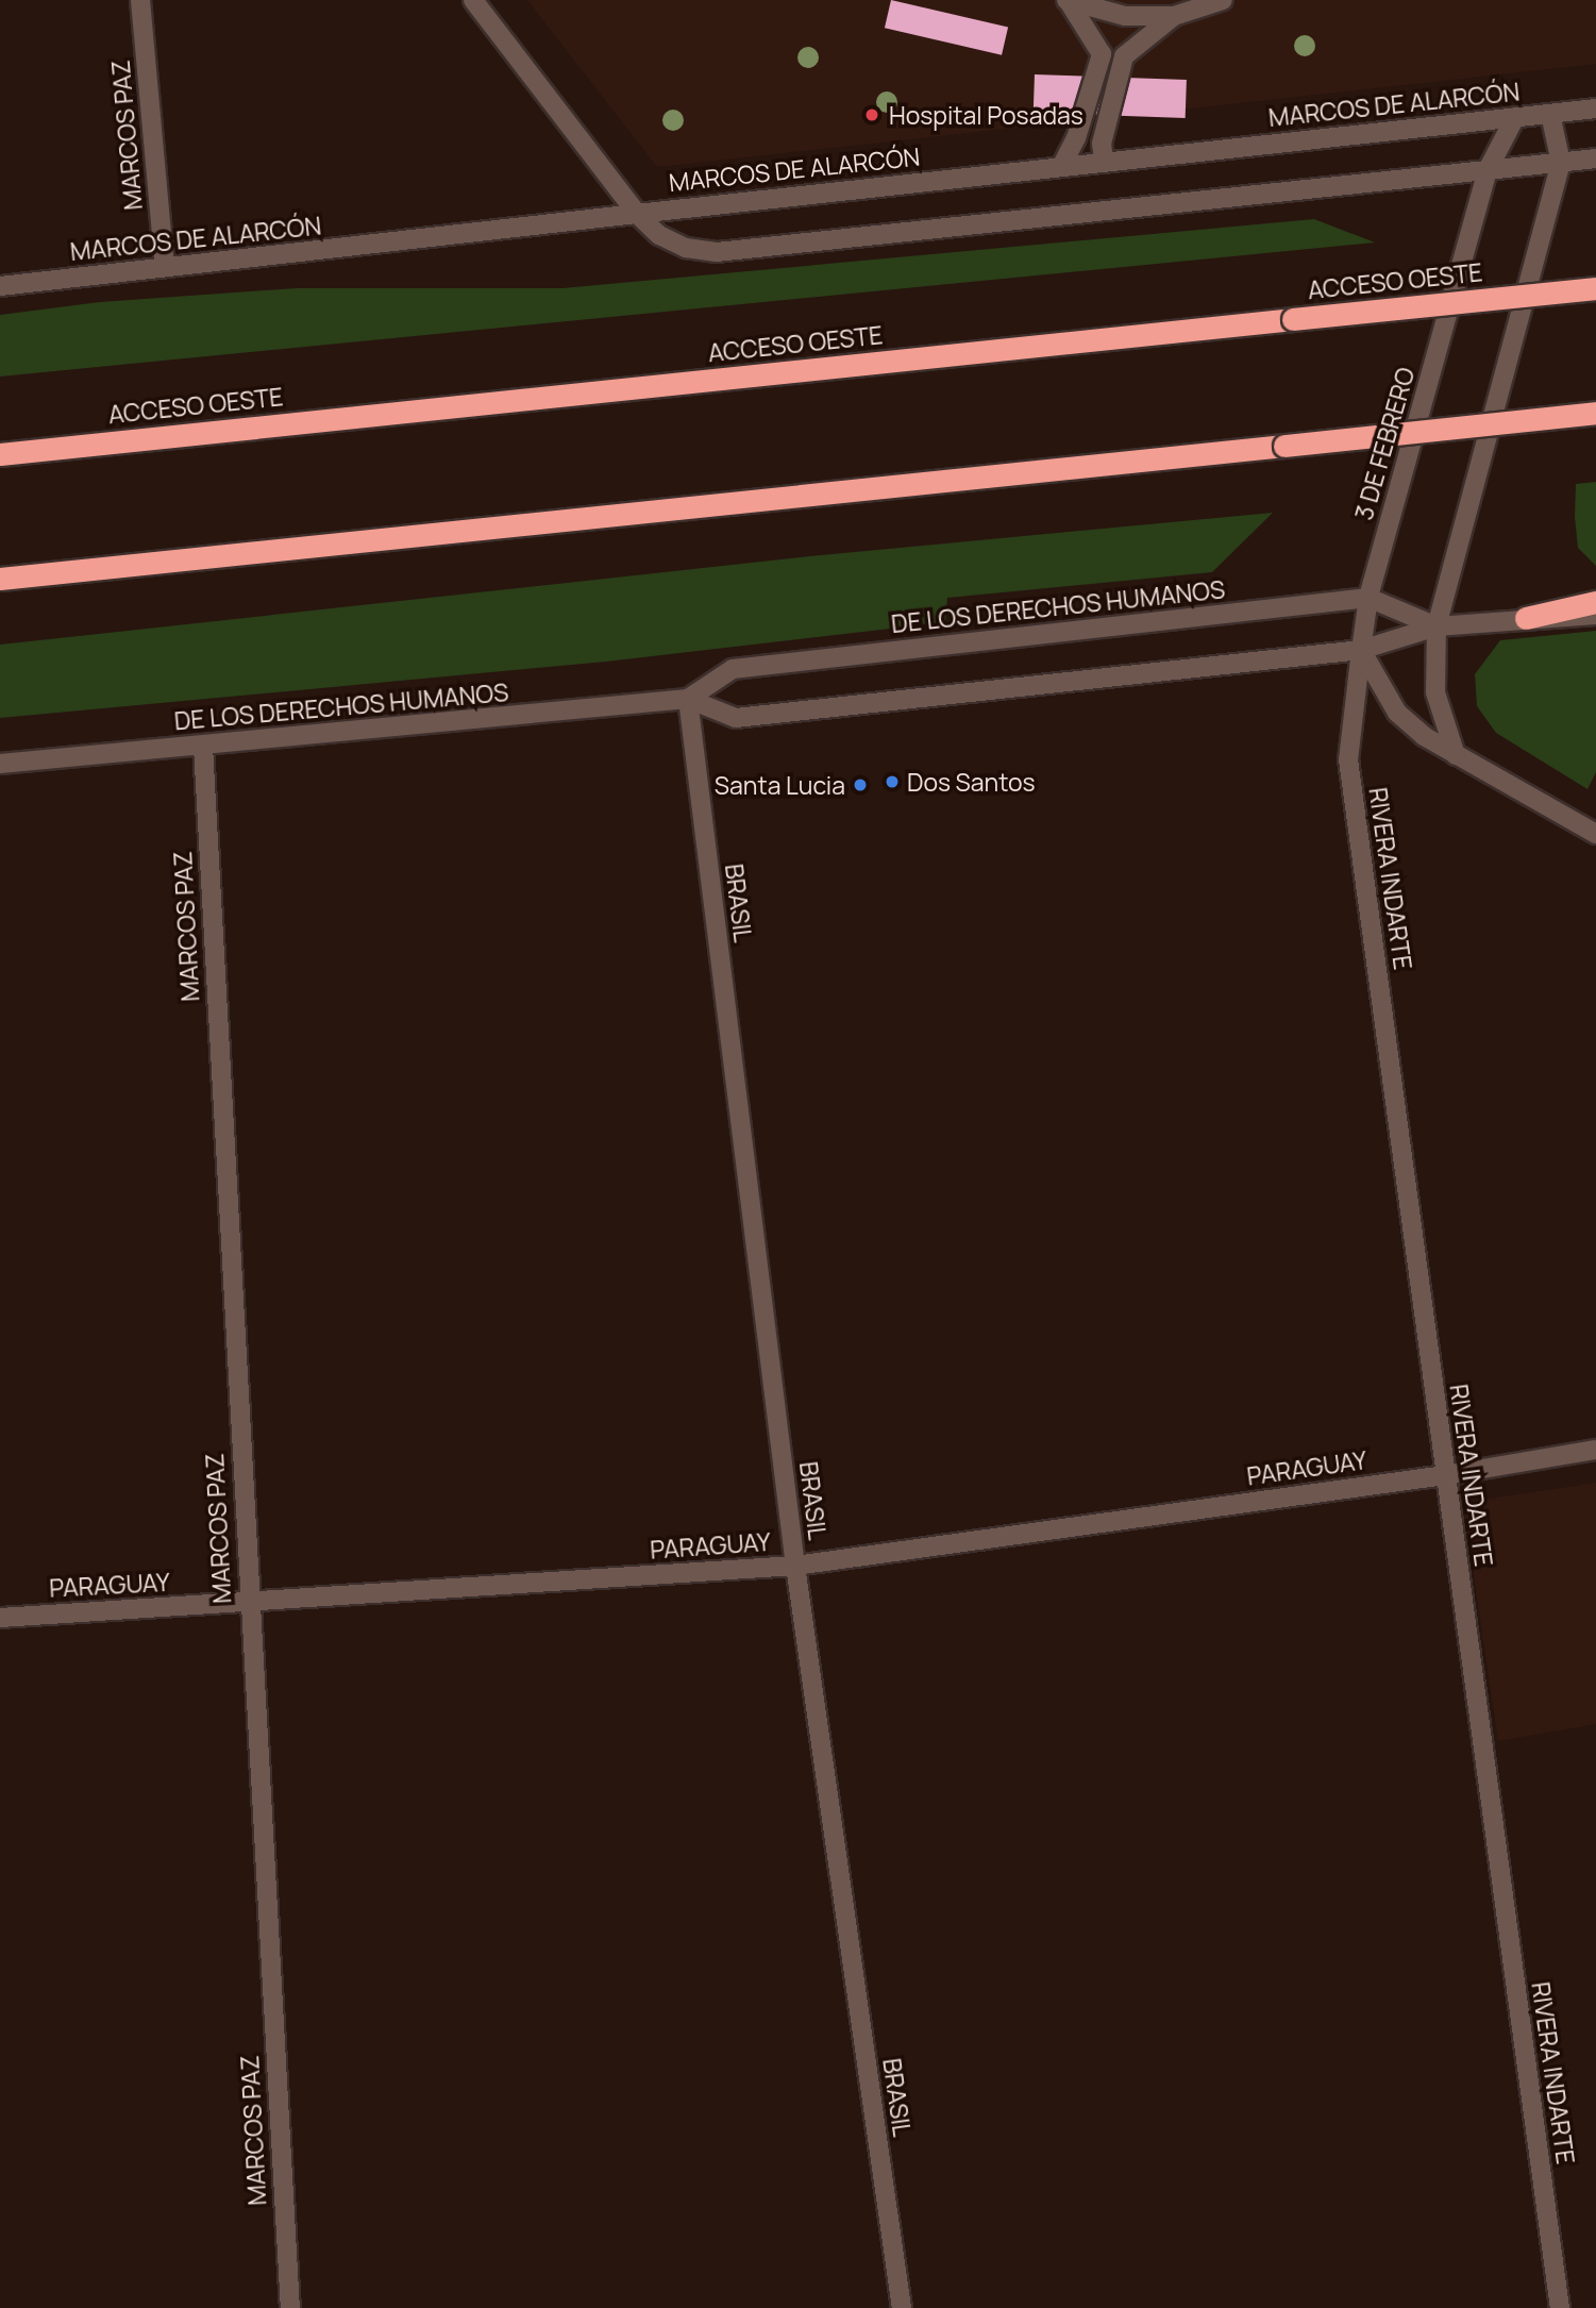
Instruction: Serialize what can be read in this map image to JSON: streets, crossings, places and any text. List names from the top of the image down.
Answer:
{
  "streets": {
    "highway": ["ACCESO OESTE"],
    "street": [
      "MARCOS DE ALARCÓN",
      "MARCOS PAZ",
      "3 DE FEBRERO",
      "DE LOS DERECHOS HUMANOS",
      "RIVERA INDARTE",
      "BRASIL",
      "PARAGUAY"
    ]
  },
  "crossings": [
    ["MARCOS DE ALARCÓN", "MARCOS PAZ"],
    ["MARCOS DE ALARCÓN", "3 DE FEBRERO"],
    ["MARCOS PAZ", "DE LOS DERECHOS HUMANOS"],
    ["MARCOS PAZ", "PARAGUAY"],
    ["3 DE FEBRERO", "DE LOS DERECHOS HUMANOS"],
    ["3 DE FEBRERO", "RIVERA INDARTE"],
    ["DE LOS DERECHOS HUMANOS", "RIVERA INDARTE"],
    ["DE LOS DERECHOS HUMANOS", "BRASIL"],
    ["RIVERA INDARTE", "PARAGUAY"],
    ["BRASIL", "PARAGUAY"]
  ],
  "places": ["Hospital Posadas", "Dos Santos", "Santa Lucia"]
}
